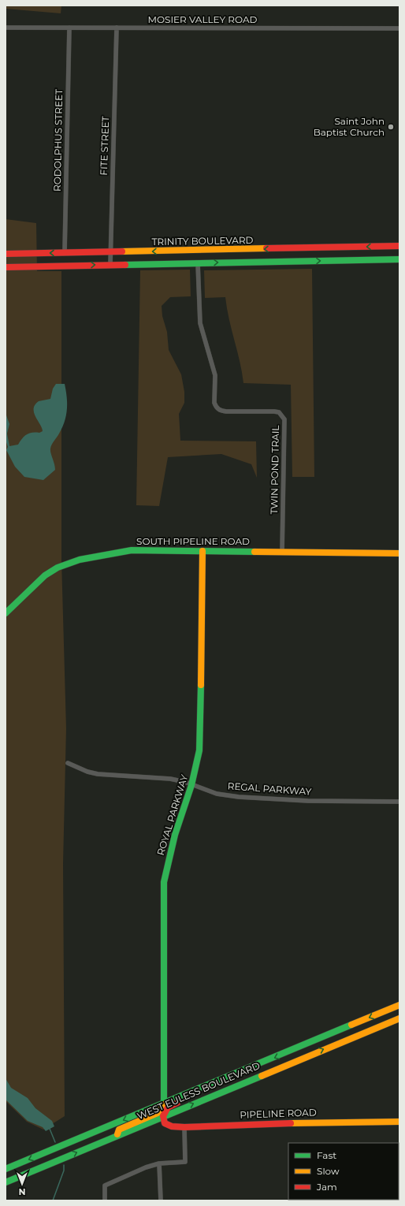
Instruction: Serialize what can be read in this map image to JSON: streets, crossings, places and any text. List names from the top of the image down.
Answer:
{
  "streets": {
    "main road": [
      "TRINITY BOULEVARD",
      "SOUTH PIPELINE ROAD",
      "ROYAL PARKWAY",
      "WEST EULESS BOULEVARD",
      "PIPELINE ROAD"
    ],
    "street": [
      "MOSIER VALLEY ROAD",
      "RODOLPHUS STREET",
      "FITE STREET",
      "TWIN POND TRAIL",
      "REGAL PARKWAY"
    ]
  },
  "crossings": [
    ["MOSIER VALLEY ROAD", "RODOLPHUS STREET"],
    ["MOSIER VALLEY ROAD", "FITE STREET"],
    ["RODOLPHUS STREET", "TRINITY BOULEVARD"],
    ["FITE STREET", "TRINITY BOULEVARD"],
    ["TWIN POND TRAIL", "SOUTH PIPELINE ROAD"],
    ["SOUTH PIPELINE ROAD", "ROYAL PARKWAY"],
    ["REGAL PARKWAY", "ROYAL PARKWAY"],
    ["ROYAL PARKWAY", "WEST EULESS BOULEVARD"],
    ["WEST EULESS BOULEVARD", "PIPELINE ROAD"]
  ],
  "places": ["Saint John Baptist Church"],
  "legend": ["Fast", "Slow", "Jam"],
  "north": "bottom"
}
